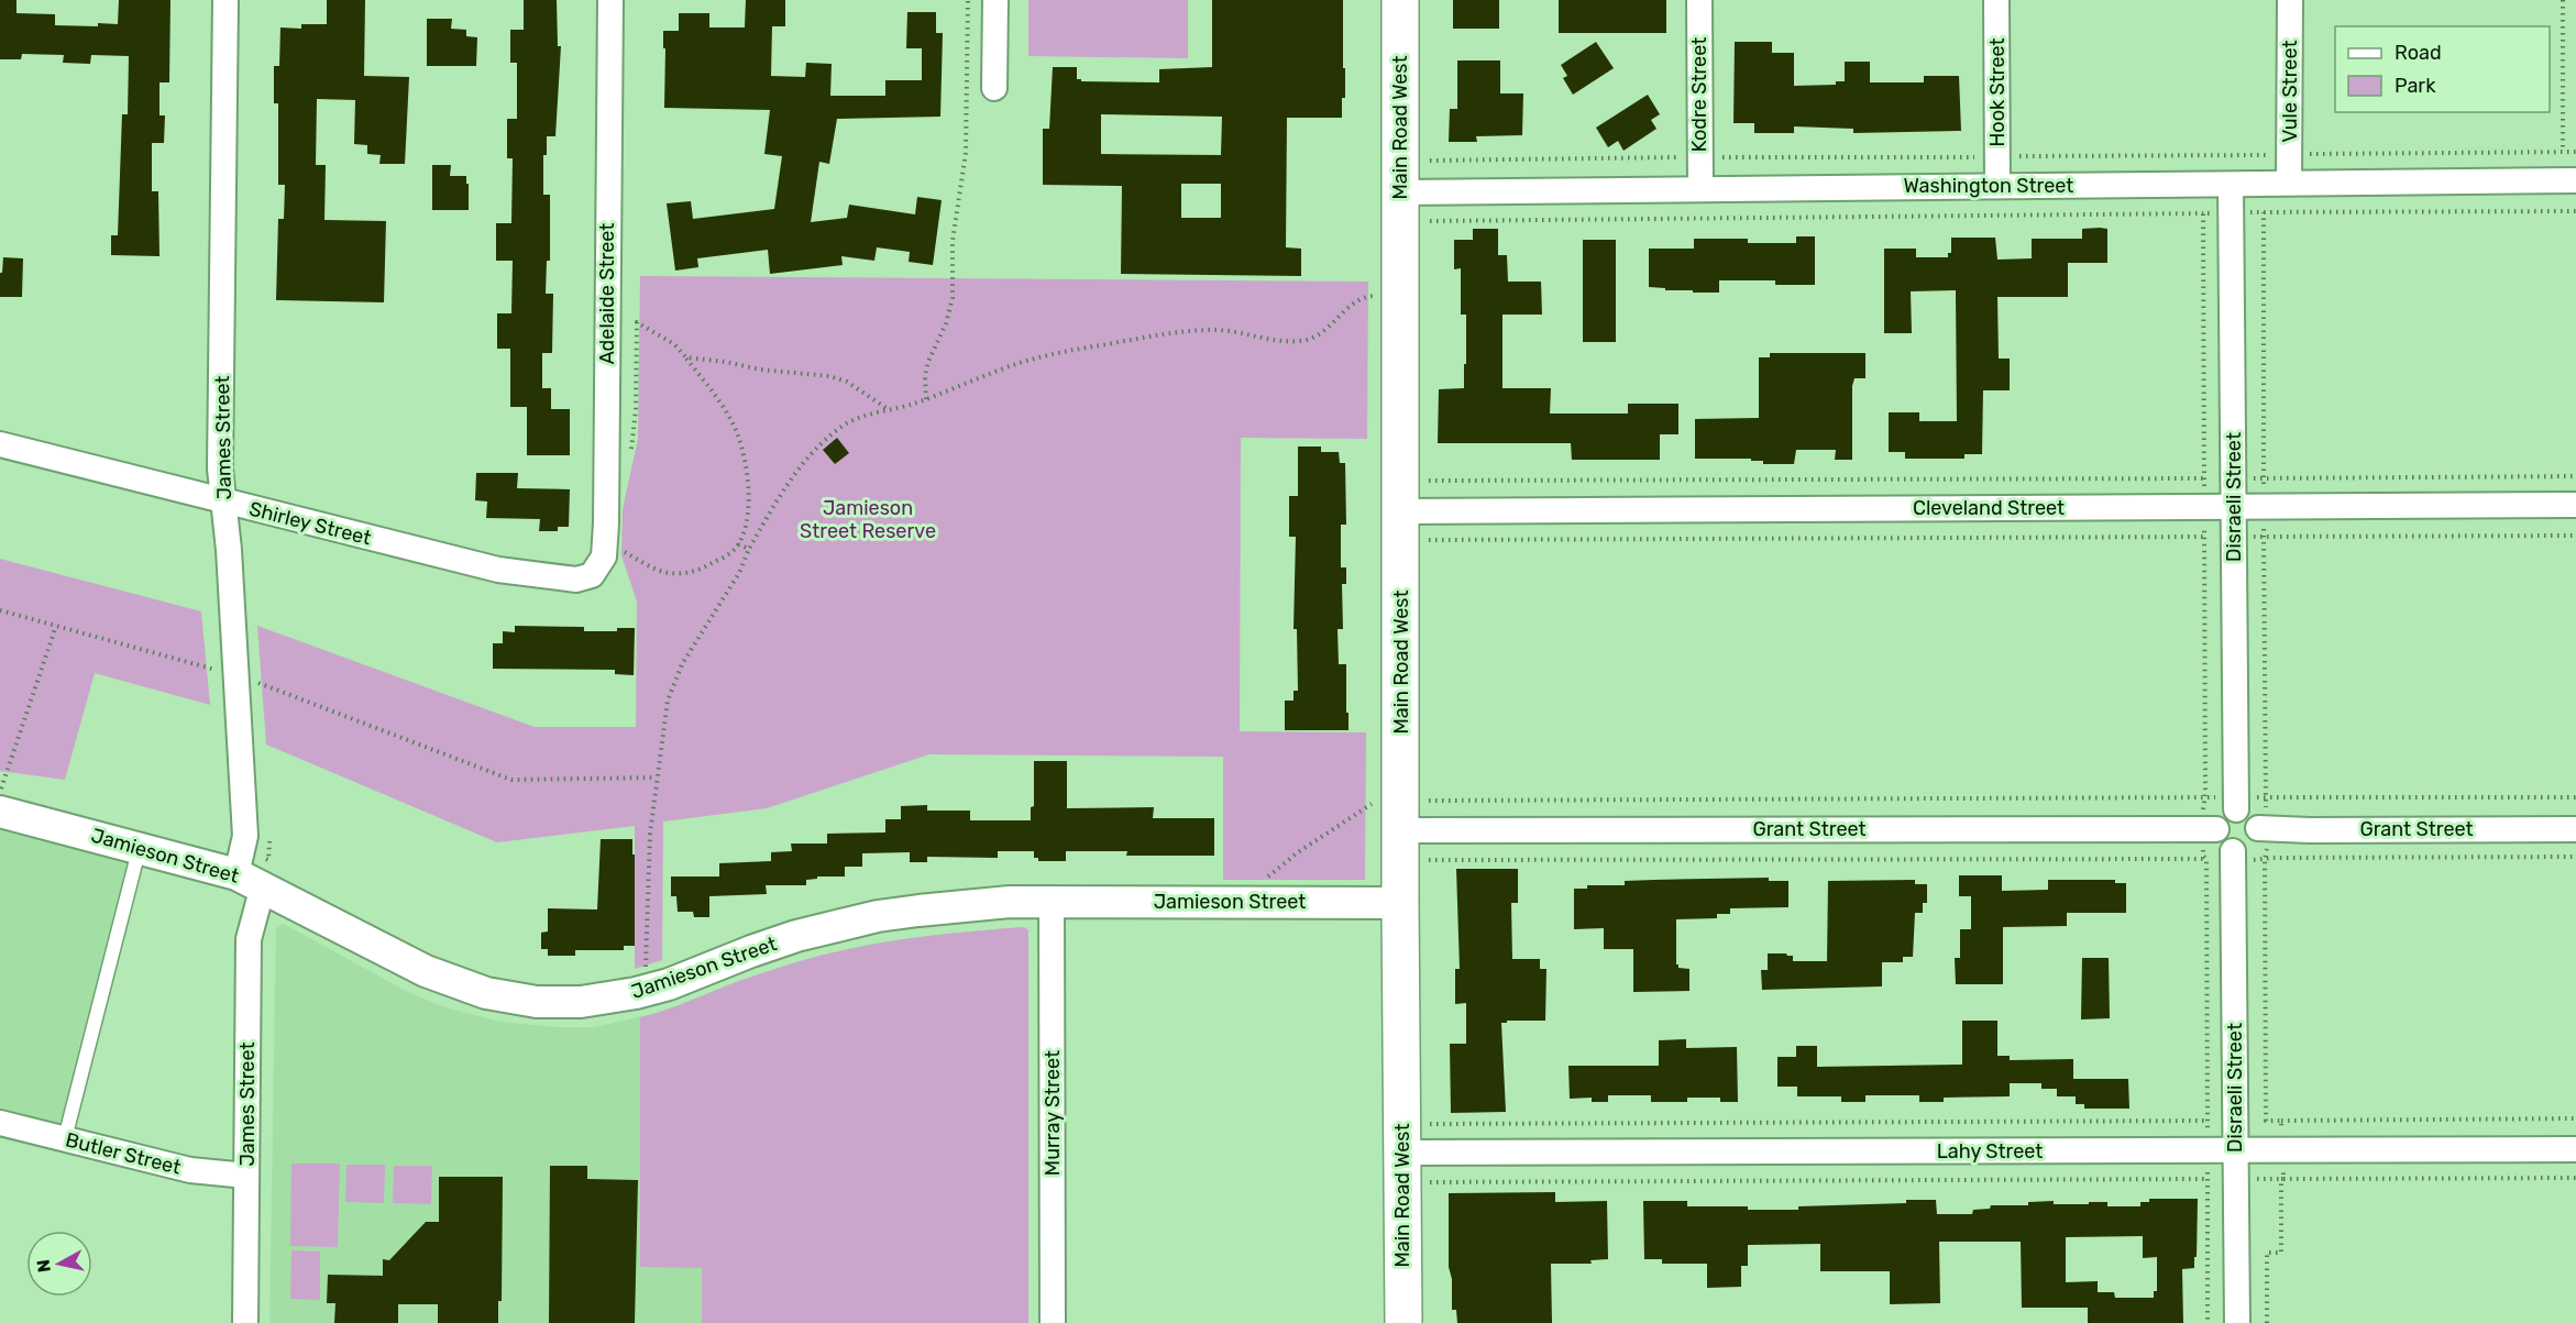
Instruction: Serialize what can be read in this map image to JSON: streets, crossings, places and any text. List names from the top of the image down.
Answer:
{
  "streets": {
    "main road": ["Main Road West"],
    "street": [
      "Vule Street",
      "Hook Street",
      "Kodre Street",
      "Washington Street",
      "Adelaide Street",
      "James Street",
      "Disraeli Street",
      "Cleveland Street",
      "Shirley Street",
      "Grant Street",
      "Jamieson Street",
      "Murray Street",
      "Lahy Street",
      "Butler Street"
    ]
  },
  "crossings": [
    ["Vule Street", "Washington Street"],
    ["Hook Street", "Washington Street"],
    ["Kodre Street", "Washington Street"],
    ["Main Road West", "Washington Street"],
    ["Main Road West", "Cleveland Street"],
    ["Main Road West", "Grant Street"],
    ["Main Road West", "Jamieson Street"],
    ["Main Road West", "Lahy Street"],
    ["Washington Street", "Disraeli Street"],
    ["Adelaide Street", "Shirley Street"],
    ["James Street", "Shirley Street"],
    ["James Street", "Jamieson Street"],
    ["James Street", "Butler Street"],
    ["Disraeli Street", "Cleveland Street"],
    ["Disraeli Street", "Grant Street"],
    ["Disraeli Street", "Lahy Street"],
    ["Jamieson Street", "Murray Street"]
  ],
  "parks": ["Jamieson Street Reserve"],
  "legend": ["Road", "Park"],
  "north": "left"
}
